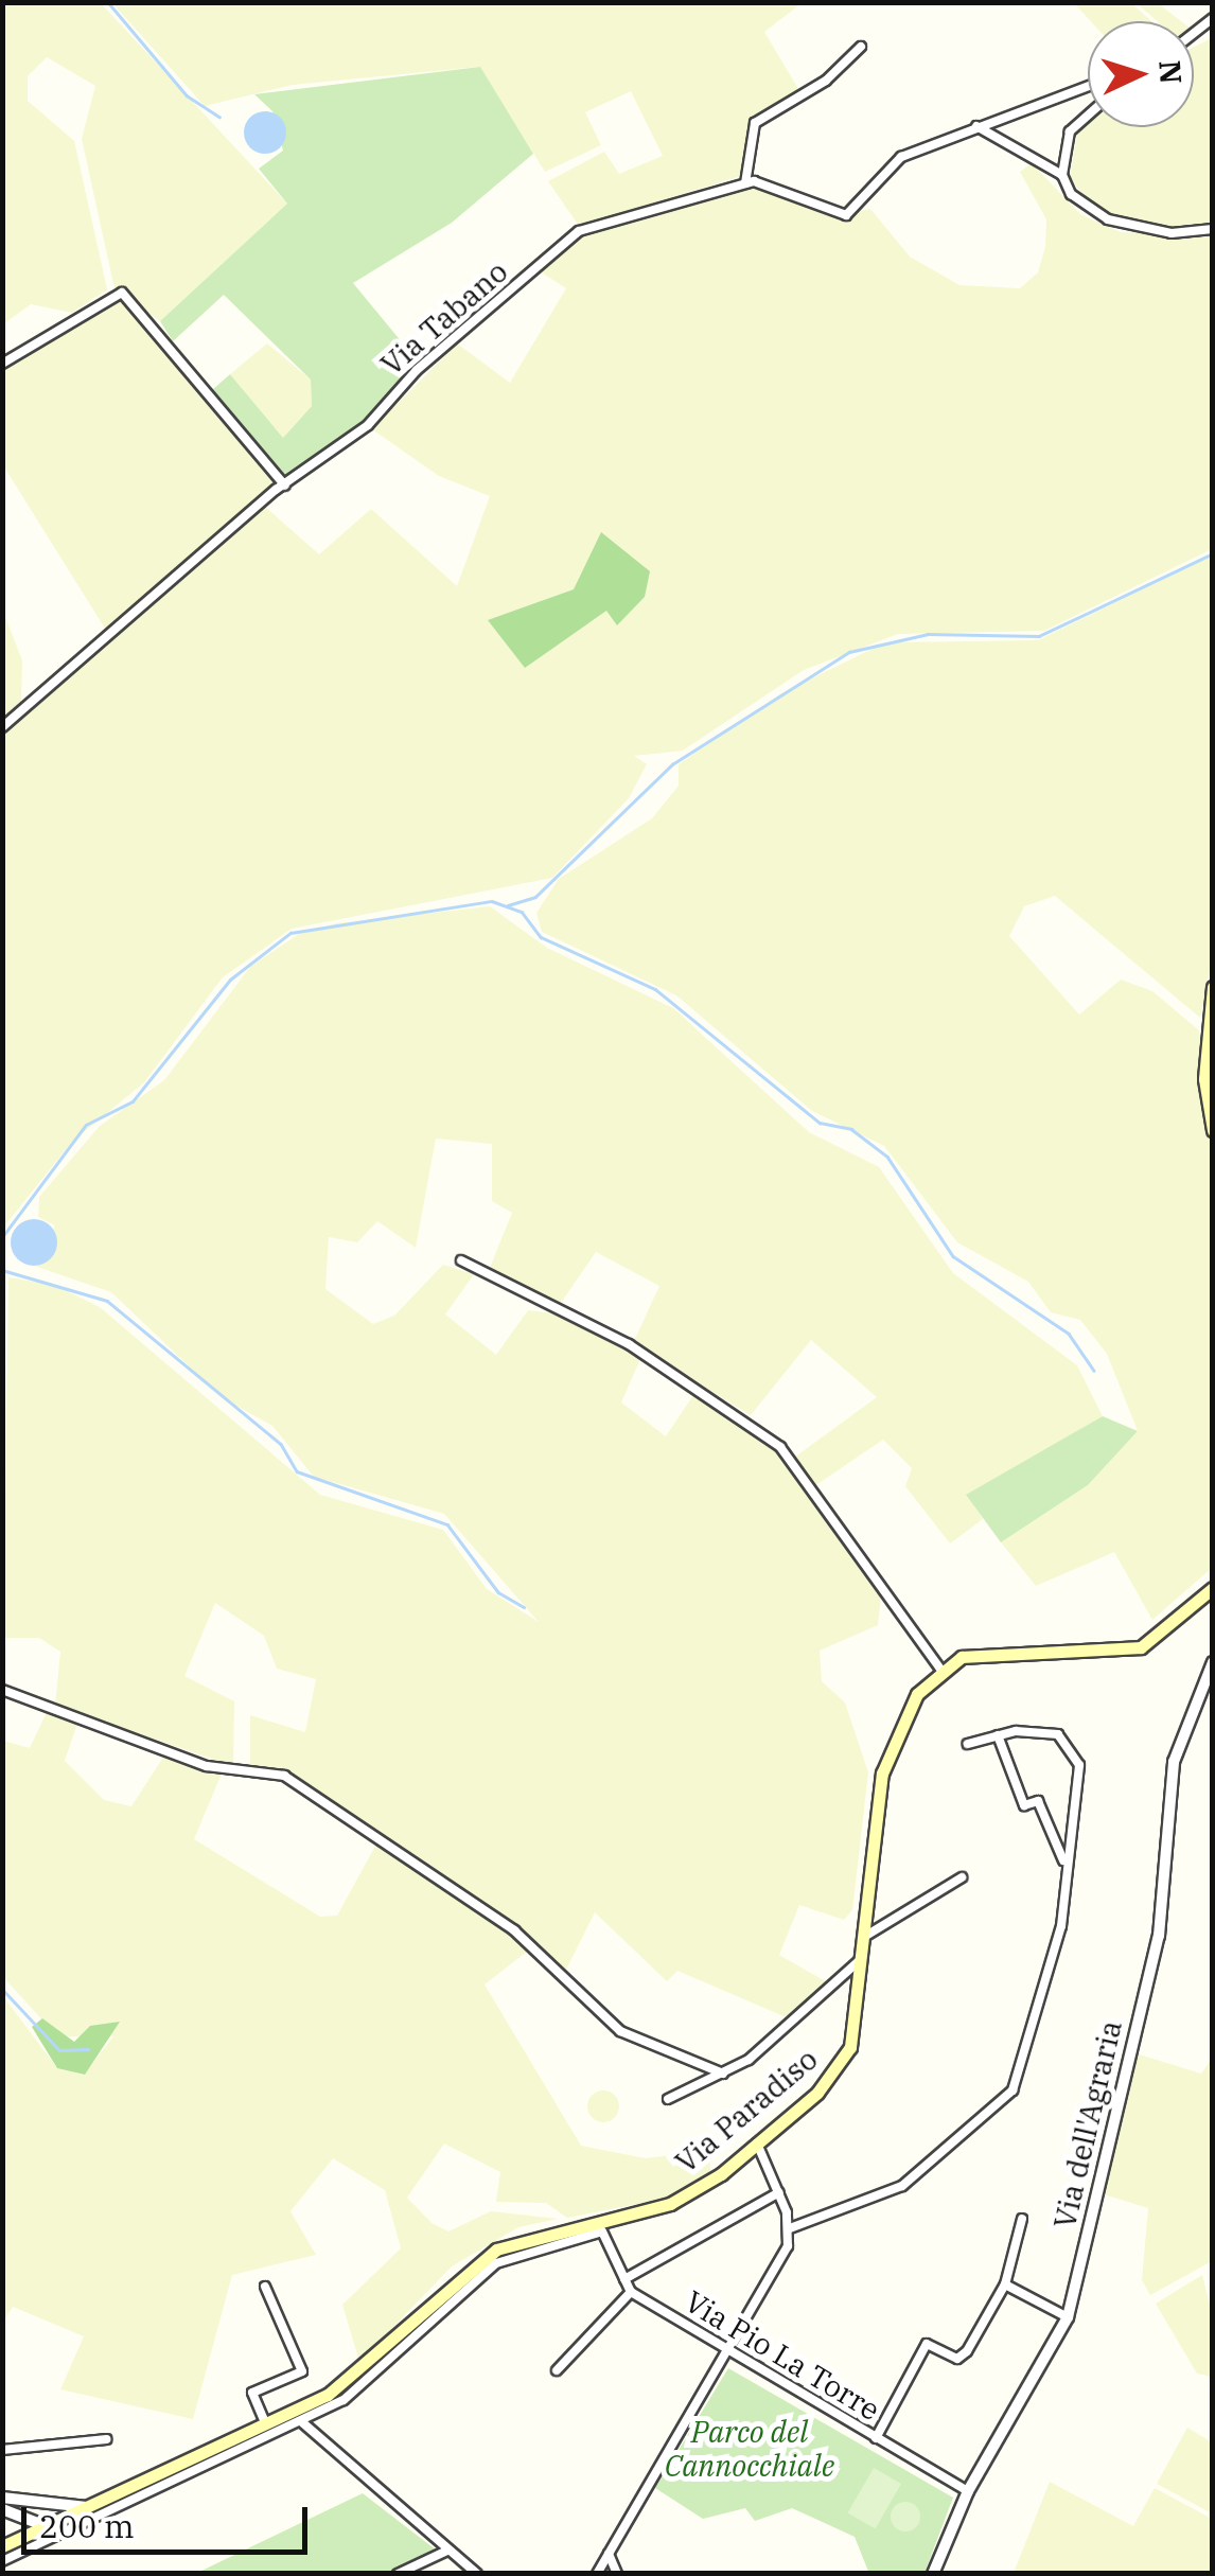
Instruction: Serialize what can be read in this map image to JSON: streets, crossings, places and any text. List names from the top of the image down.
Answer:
{
  "streets": {
    "main road": ["Via Paradiso"],
    "street": ["Via Tabano", "Via dell'Agraria", "Via Pio La Torre"]
  },
  "crossings": [
    ["Via dell'Agraria", "Via Pio La Torre"]
  ],
  "parks": ["Parco del Cannocchiale"],
  "scale_bar": "200 m",
  "north": "right"
}
